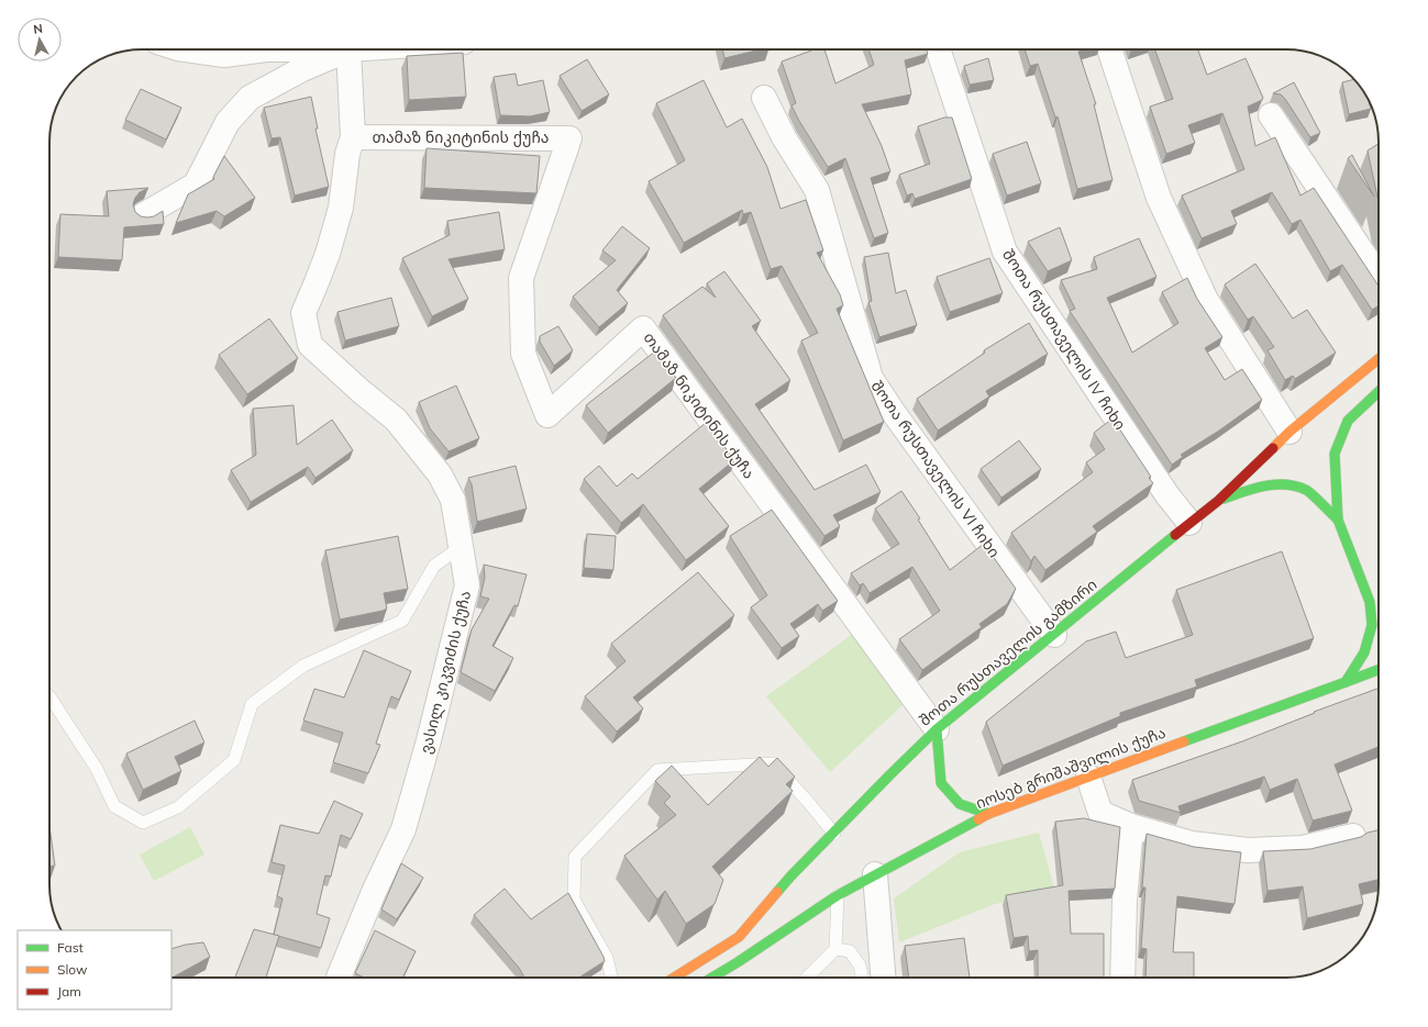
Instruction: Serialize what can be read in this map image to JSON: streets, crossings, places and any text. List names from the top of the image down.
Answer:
{
  "streets": {
    "main road": ["შოთა რუსთაველის გამზირი", "იოსებ გრიშაშვილის ქუჩა"],
    "street": [
      "თამაზ ნიკიტინის ქუჩა",
      "შოთა რუსთაველის IV ჩიხი",
      "შოთა რუსთაველის VI ჩიხი",
      "ვასილ კიკვიძის ქუჩა"
    ]
  },
  "crossings": [
    ["თამაზ ნიკიტინის ქუჩა", "შოთა რუსთაველის გამზირი"],
    ["თამაზ ნიკიტინის ქუჩა", "ვასილ კიკვიძის ქუჩა"],
    ["შოთა რუსთაველის IV ჩიხი", "შოთა რუსთაველის გამზირი"],
    ["შოთა რუსთაველის VI ჩიხი", "შოთა რუსთაველის გამზირი"]
  ],
  "legend": ["Fast", "Slow", "Jam"],
  "north": "top"
}
